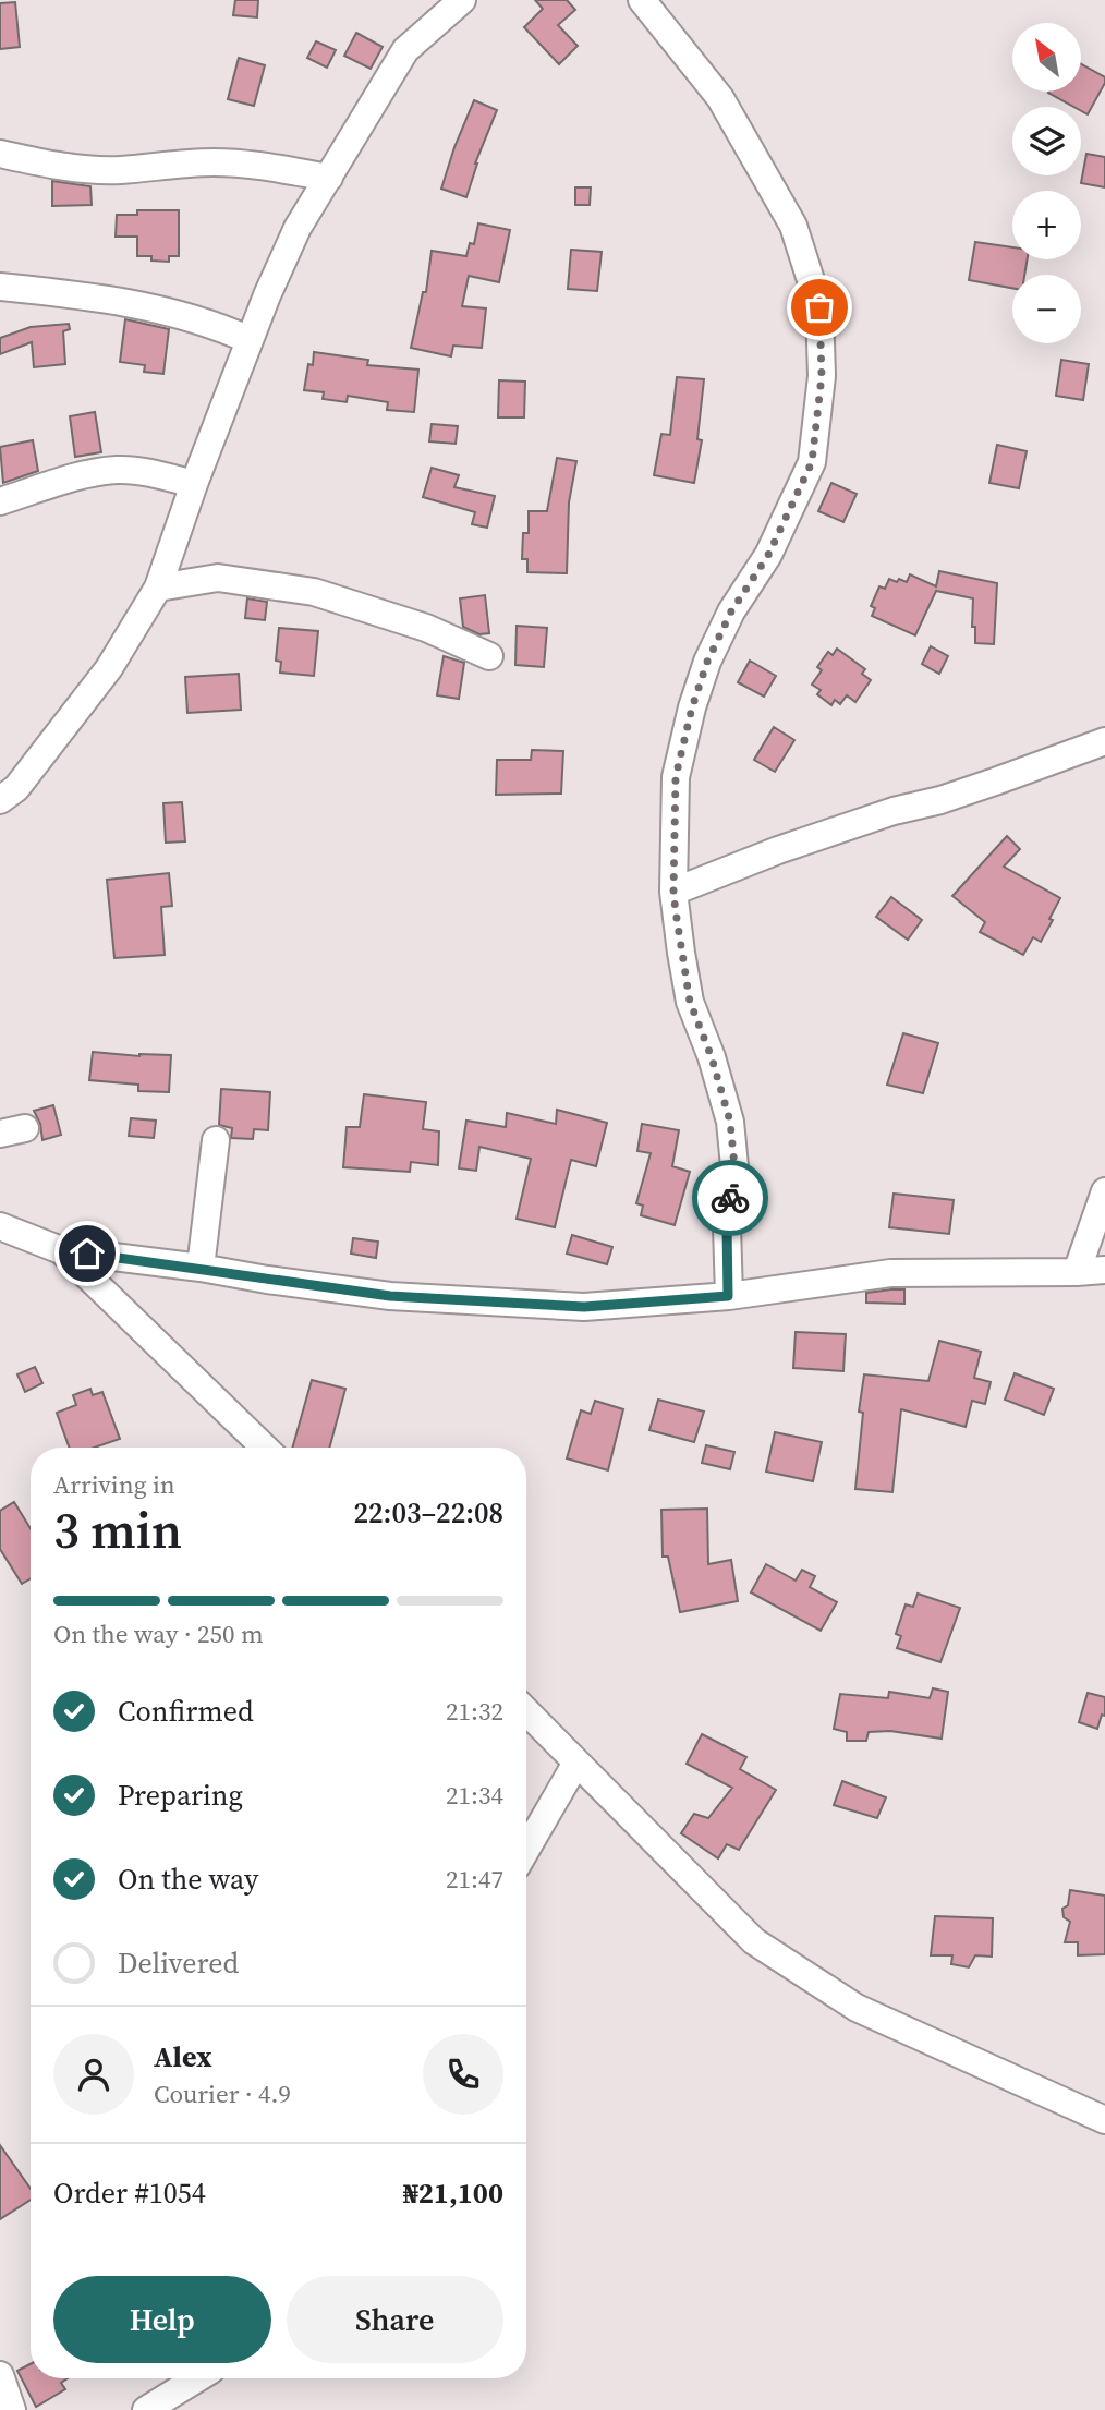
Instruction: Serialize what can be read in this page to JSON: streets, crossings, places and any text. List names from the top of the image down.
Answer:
{
  "north": "top left",
  "page": {
    "map_buttons": ["+", "−"],
    "heading": ["3 min", "Arriving in", "22:03–22:08"],
    "panel": [
      "Alex",
      "Courier · 4.9",
      "Order #1054",
      "₦21,100"
    ],
    "bar": "On the way · 250 m",
    "list": [
      ["Confirmed", "21:32"],
      ["Preparing", "21:34"],
      ["On the way", "21:47"],
      "Delivered"
    ],
    "buttons": ["Help", "Share"]
  }
}
